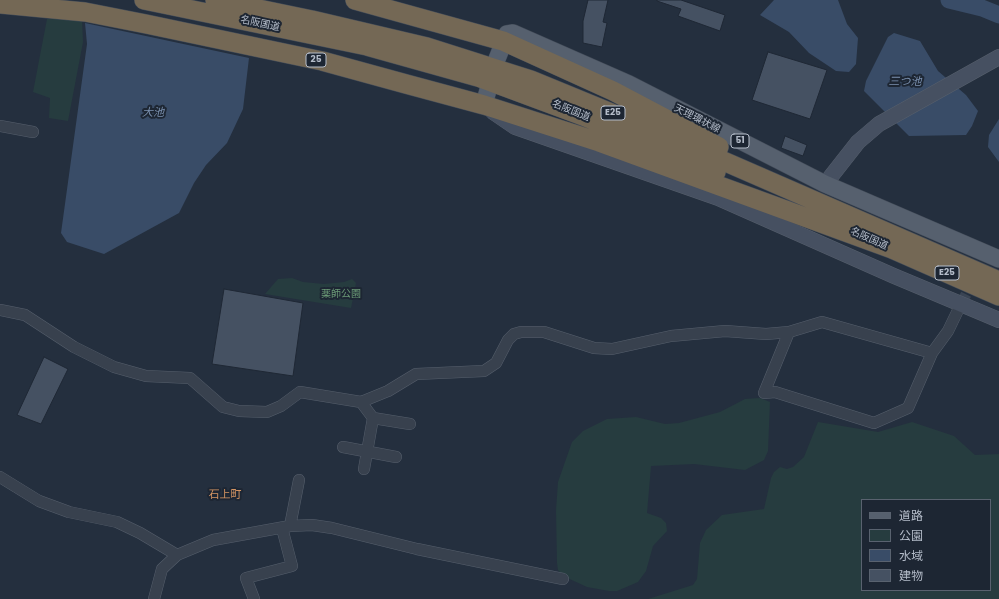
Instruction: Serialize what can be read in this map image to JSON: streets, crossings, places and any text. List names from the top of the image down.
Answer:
{
  "streets": {
    "highway": ["名阪国道", "25", "E25"],
    "main road": ["天理環状線", "51"]
  },
  "crossings": [
    ["名阪国道", "E25"],
    ["25", "E25"],
    ["E25", "天理環状線"]
  ],
  "districts": ["石上町"],
  "water": ["三つ池", "大池"],
  "parks": ["薬師公園"],
  "legend": [
    "道路",
    "公園",
    "水域",
    "建物"
  ]
}
